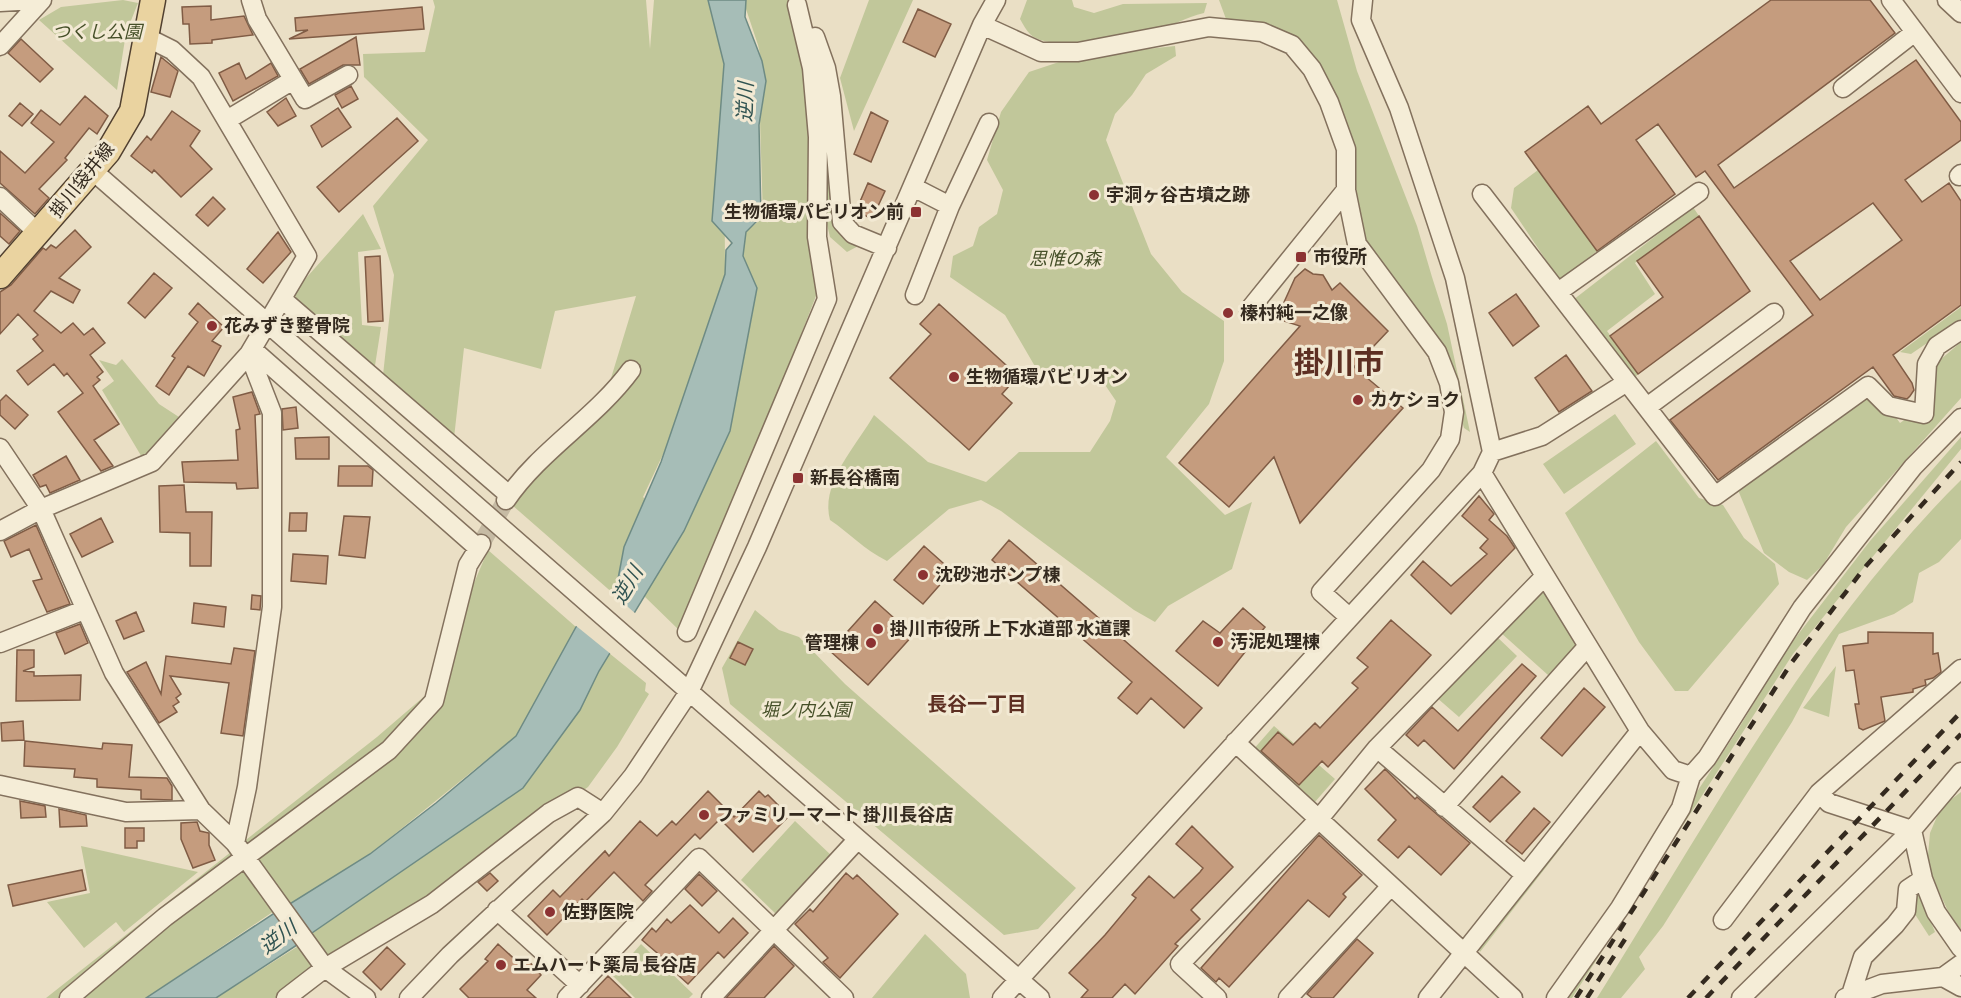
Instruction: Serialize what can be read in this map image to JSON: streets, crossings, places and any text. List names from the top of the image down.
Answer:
{
  "streets": {
    "main road": ["掛川袋井線"]
  },
  "districts": ["掛川市", "長谷一丁目"],
  "water": ["逆川"],
  "parks": ["つくし公園", "思惟の森", "堀ノ内公園"],
  "places": {
    "other": [
      "宇洞ヶ谷古墳之跡",
      "榛村純一之像",
      "花みずき整骨院",
      "生物循環パビリオン",
      "カケショク",
      "沈砂池ポンプ棟",
      "掛川市役所 上下水道部 水道課",
      "汚泥処理棟",
      "管理棟",
      "ファミリーマート 掛川長谷店",
      "佐野医院",
      "エムハート薬局 長谷店"
    ],
    "transit": ["生物循環パビリオン前", "市役所", "新長谷橋南"]
  }
}
